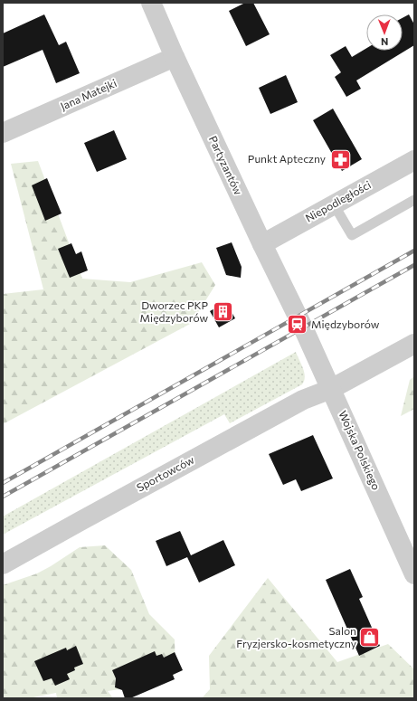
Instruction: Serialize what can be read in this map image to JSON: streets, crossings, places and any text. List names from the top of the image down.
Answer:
{
  "streets": {
    "street": [
      "Jana Matejki",
      "Partyzantów",
      "Niepodległości",
      "Wojska Polskiego",
      "Sportowców"
    ]
  },
  "crossings": [
    ["Jana Matejki", "Partyzantów"],
    ["Partyzantów", "Niepodległości"],
    ["Partyzantów", "Wojska Polskiego"],
    ["Wojska Polskiego", "Sportowców"]
  ],
  "places": {
    "pharmacy": ["Punkt Apteczny"],
    "building": ["Dworzec PKP Międzyborów"],
    "station": ["Międzyborów"],
    "shop": ["Salon Fryzjersko-kosmetyczny"]
  },
  "north": "bottom"
}
